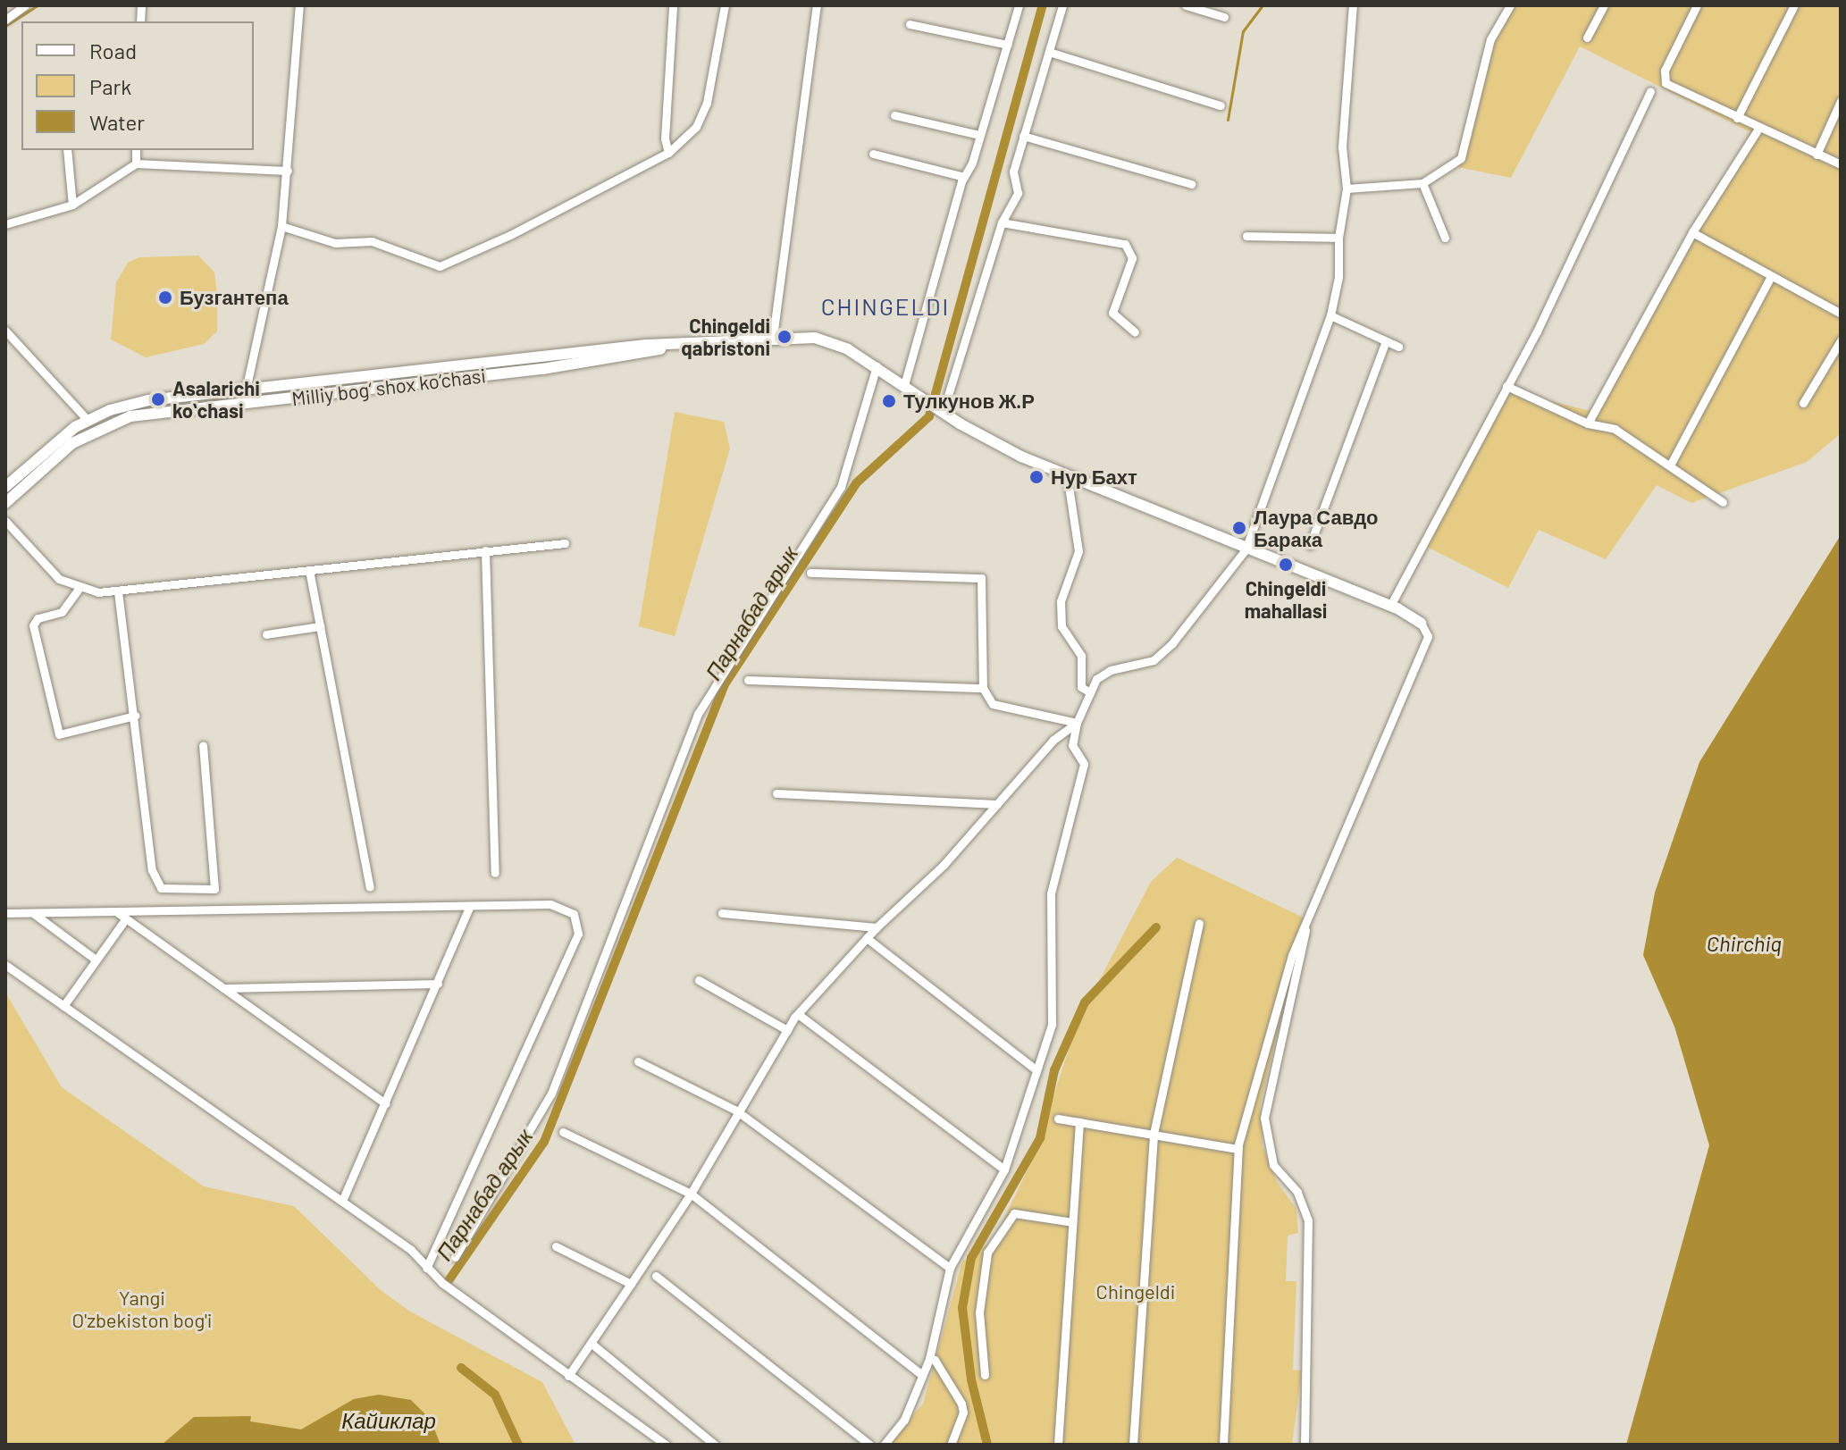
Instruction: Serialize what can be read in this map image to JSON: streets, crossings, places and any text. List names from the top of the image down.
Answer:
{
  "streets": {
    "main road": ["Milliy bog‘ shox ko‘chasi"]
  },
  "districts": ["CHINGELDI"],
  "water": ["Парнабад арык", "Chirchiq", "Кайиклар"],
  "parks": ["Chingeldi", "Yangi O'zbekiston bog'i"],
  "places": [
    "Бузгантепа",
    "Chingeldi qabristoni",
    "Asalarichi koʻchasi",
    "Тулкунов Ж.Р",
    "Нур Бахт",
    "Лаура Савдо Барака",
    "Chingeldi mahallasi"
  ],
  "legend": ["Road", "Park", "Water"]
}
